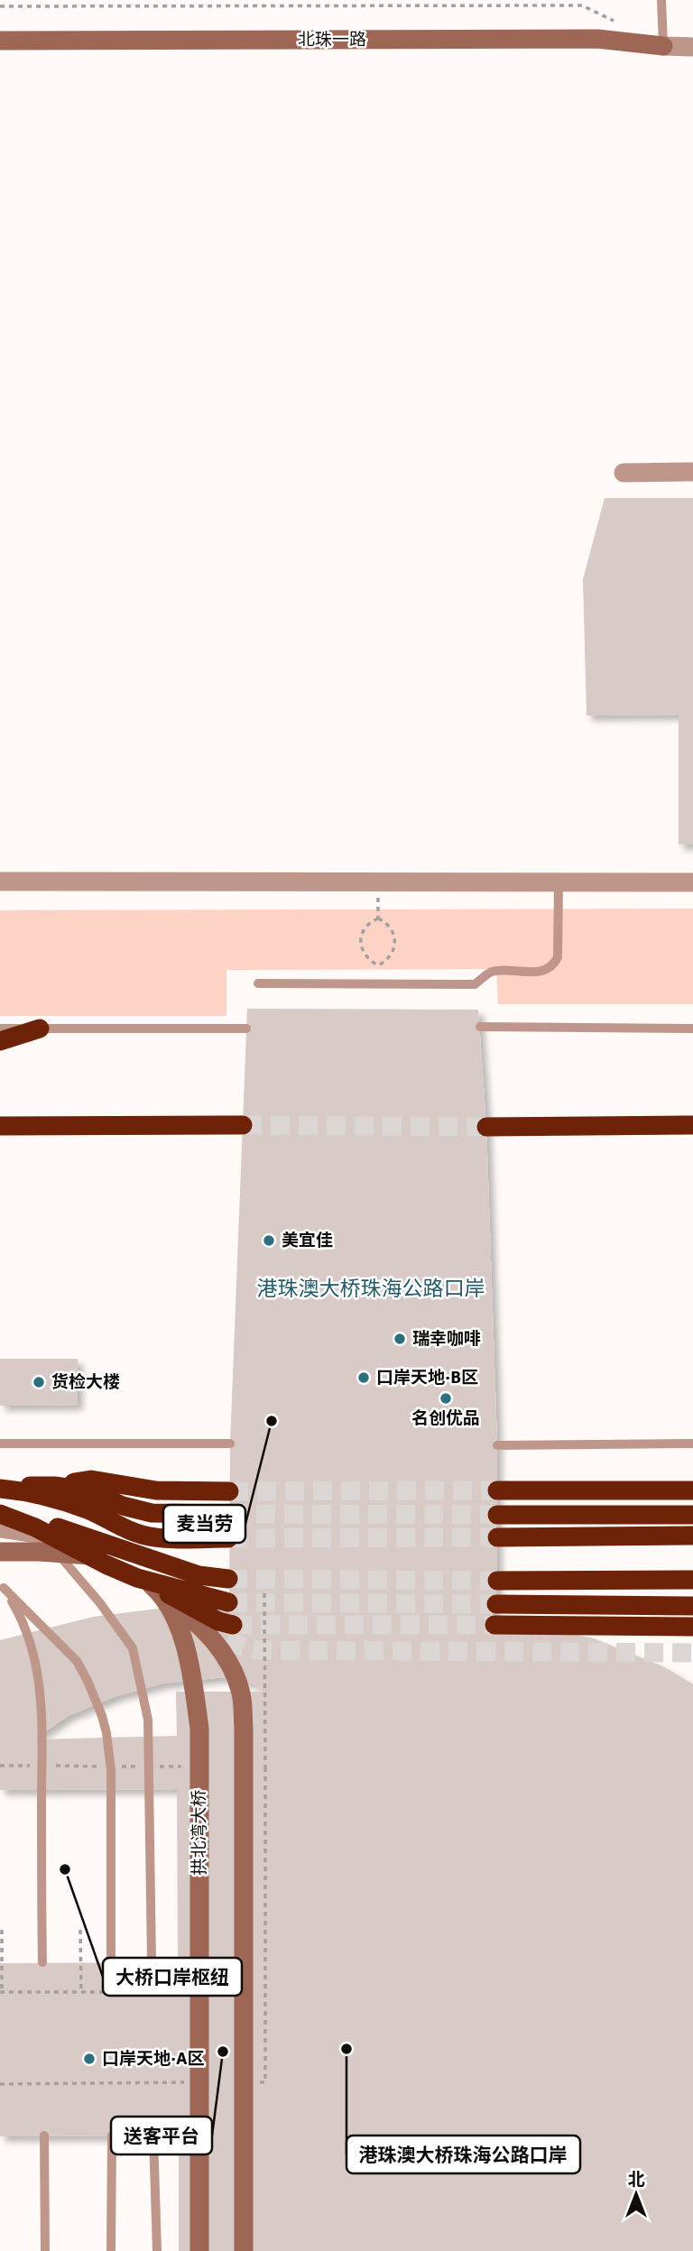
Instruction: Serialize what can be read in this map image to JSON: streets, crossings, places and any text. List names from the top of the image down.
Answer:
{
  "streets": {
    "main road": ["北珠一路", "拱北湾大桥"]
  },
  "districts": ["港珠澳大桥珠海公路口岸"],
  "places": [
    "美宜佳",
    "瑞幸咖啡",
    "口岸天地·B区",
    "货检大楼",
    "名创优品",
    "麦当劳",
    "大桥口岸枢纽",
    "港珠澳大桥珠海公路口岸",
    "送客平台",
    "口岸天地·A区"
  ],
  "north": "top"
}
